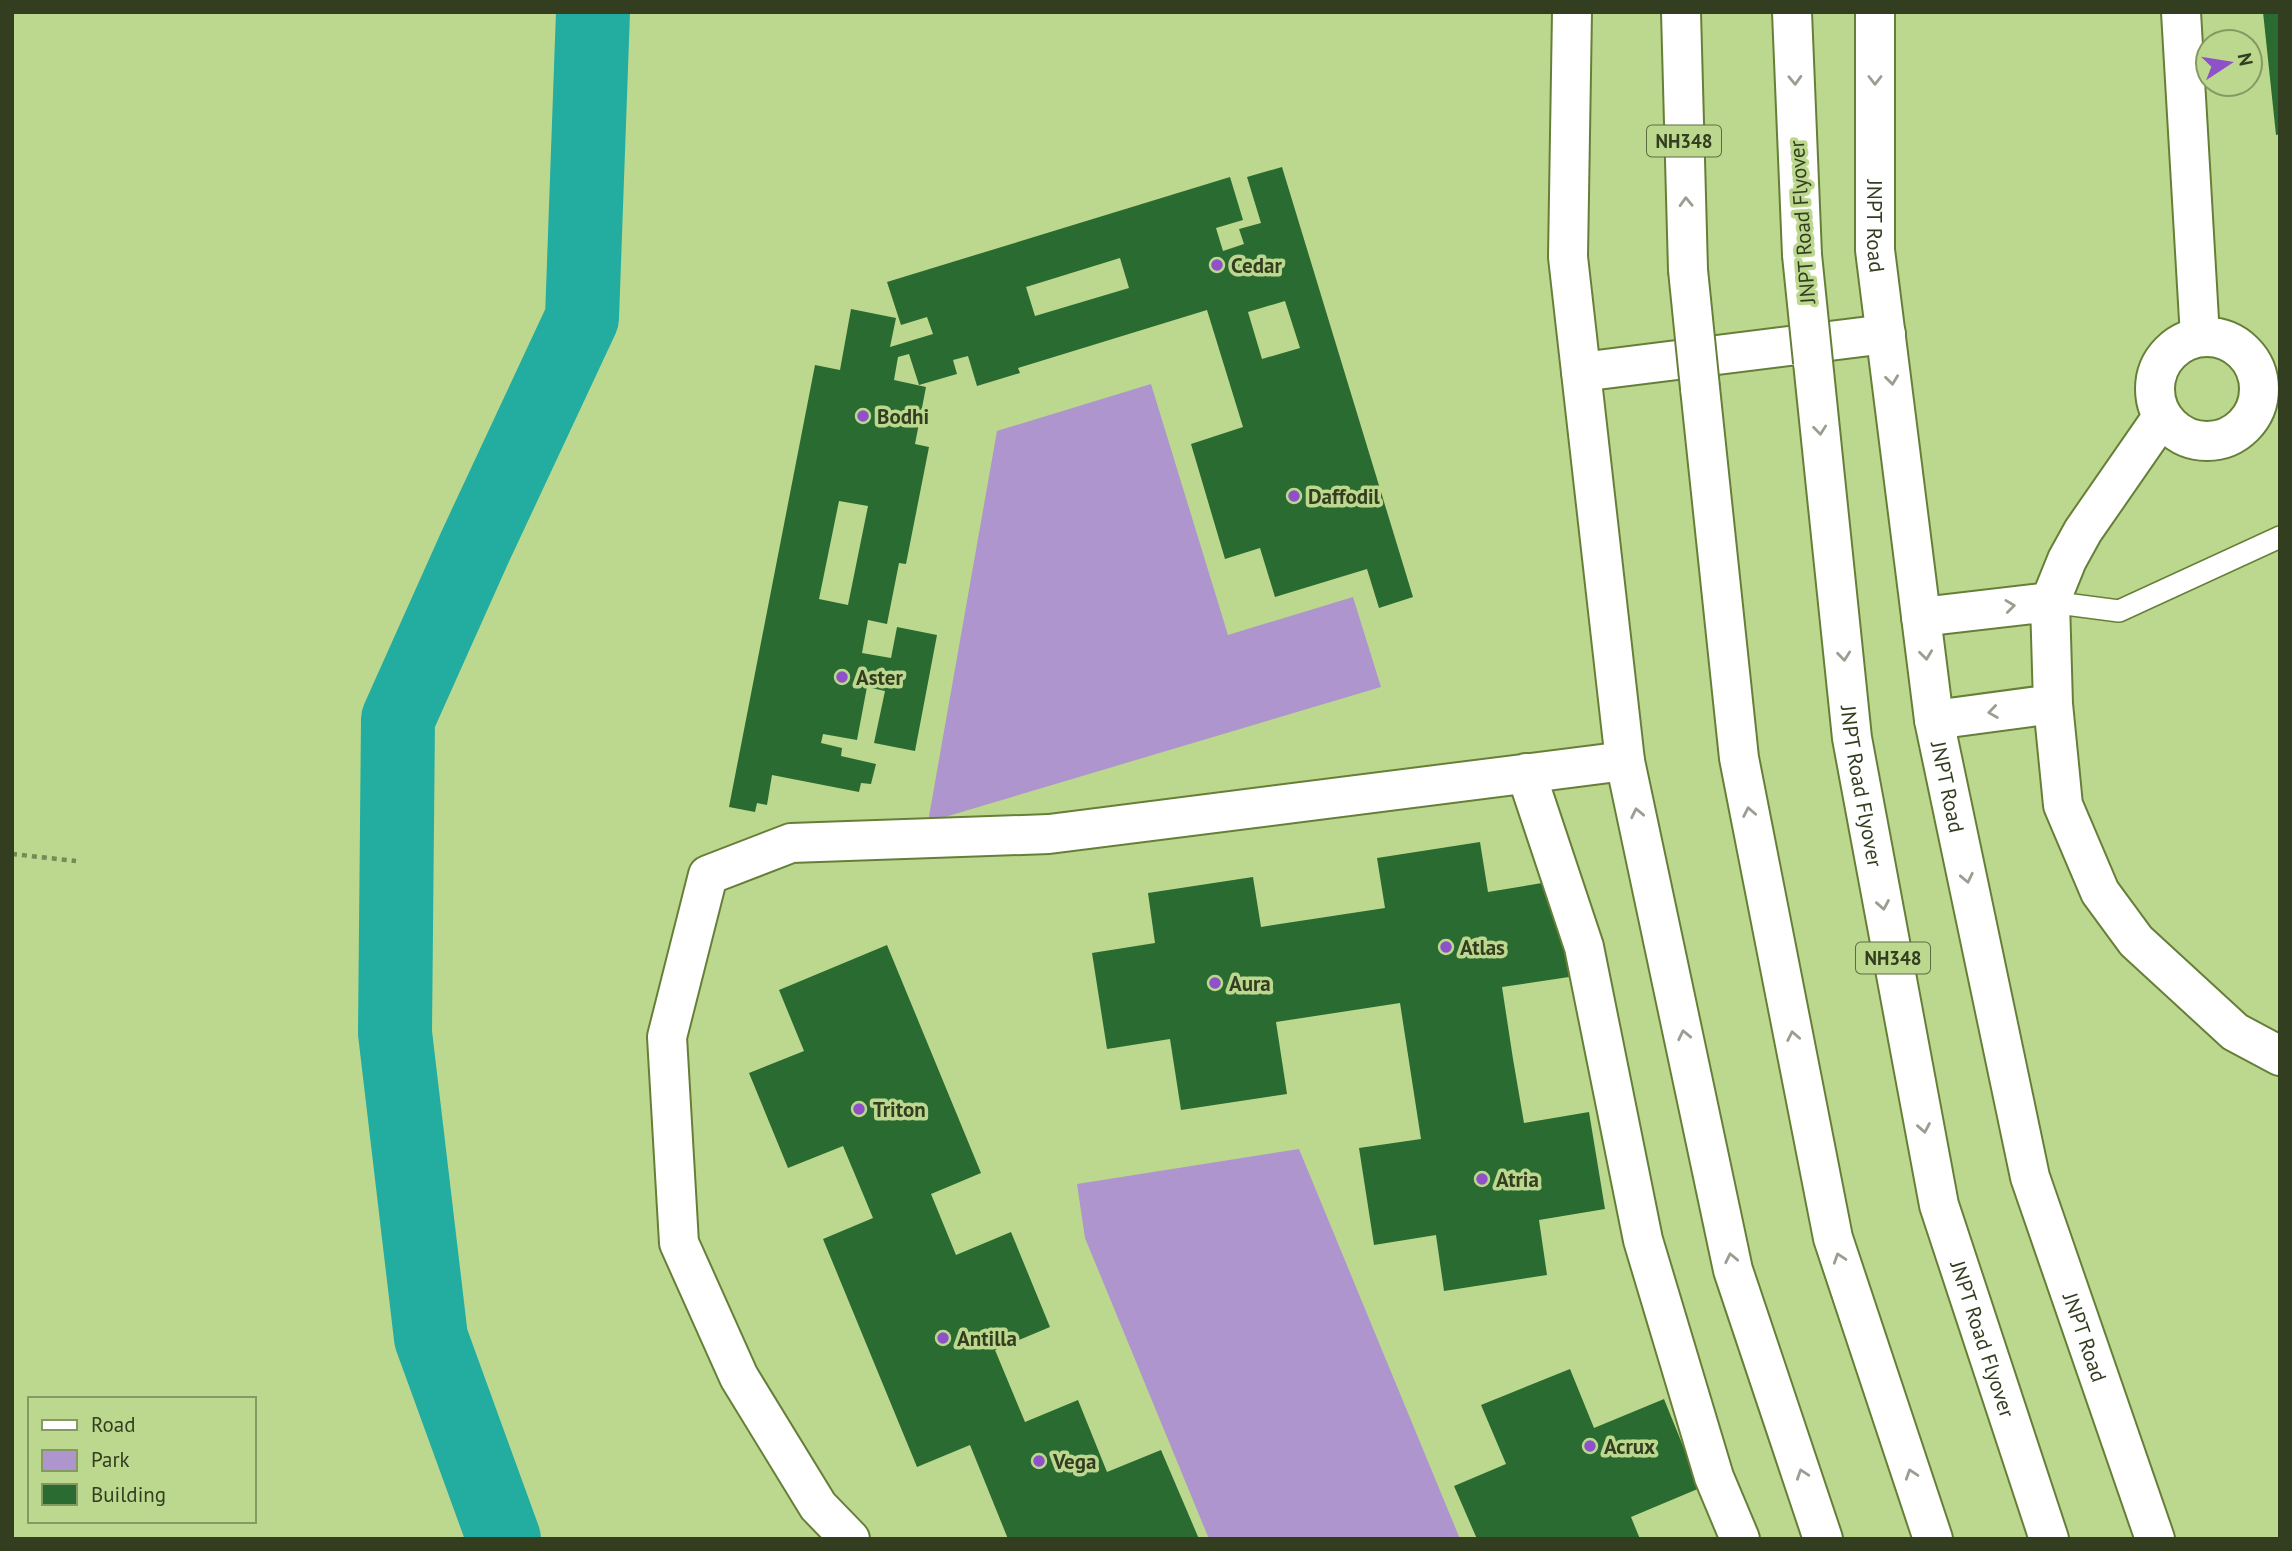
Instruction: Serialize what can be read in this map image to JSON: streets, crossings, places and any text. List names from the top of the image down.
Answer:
{
  "streets": {
    "main road": ["NH348", "JNPT Road Flyover", "JNPT Road"]
  },
  "places": [
    "Cedar",
    "Bodhi",
    "Daffodil",
    "Aster",
    "Atlas",
    "Aura",
    "Triton",
    "Atria",
    "Antilla",
    "Acrux",
    "Vega"
  ],
  "legend": ["Road", "Park", "Building"],
  "north": "right"
}
